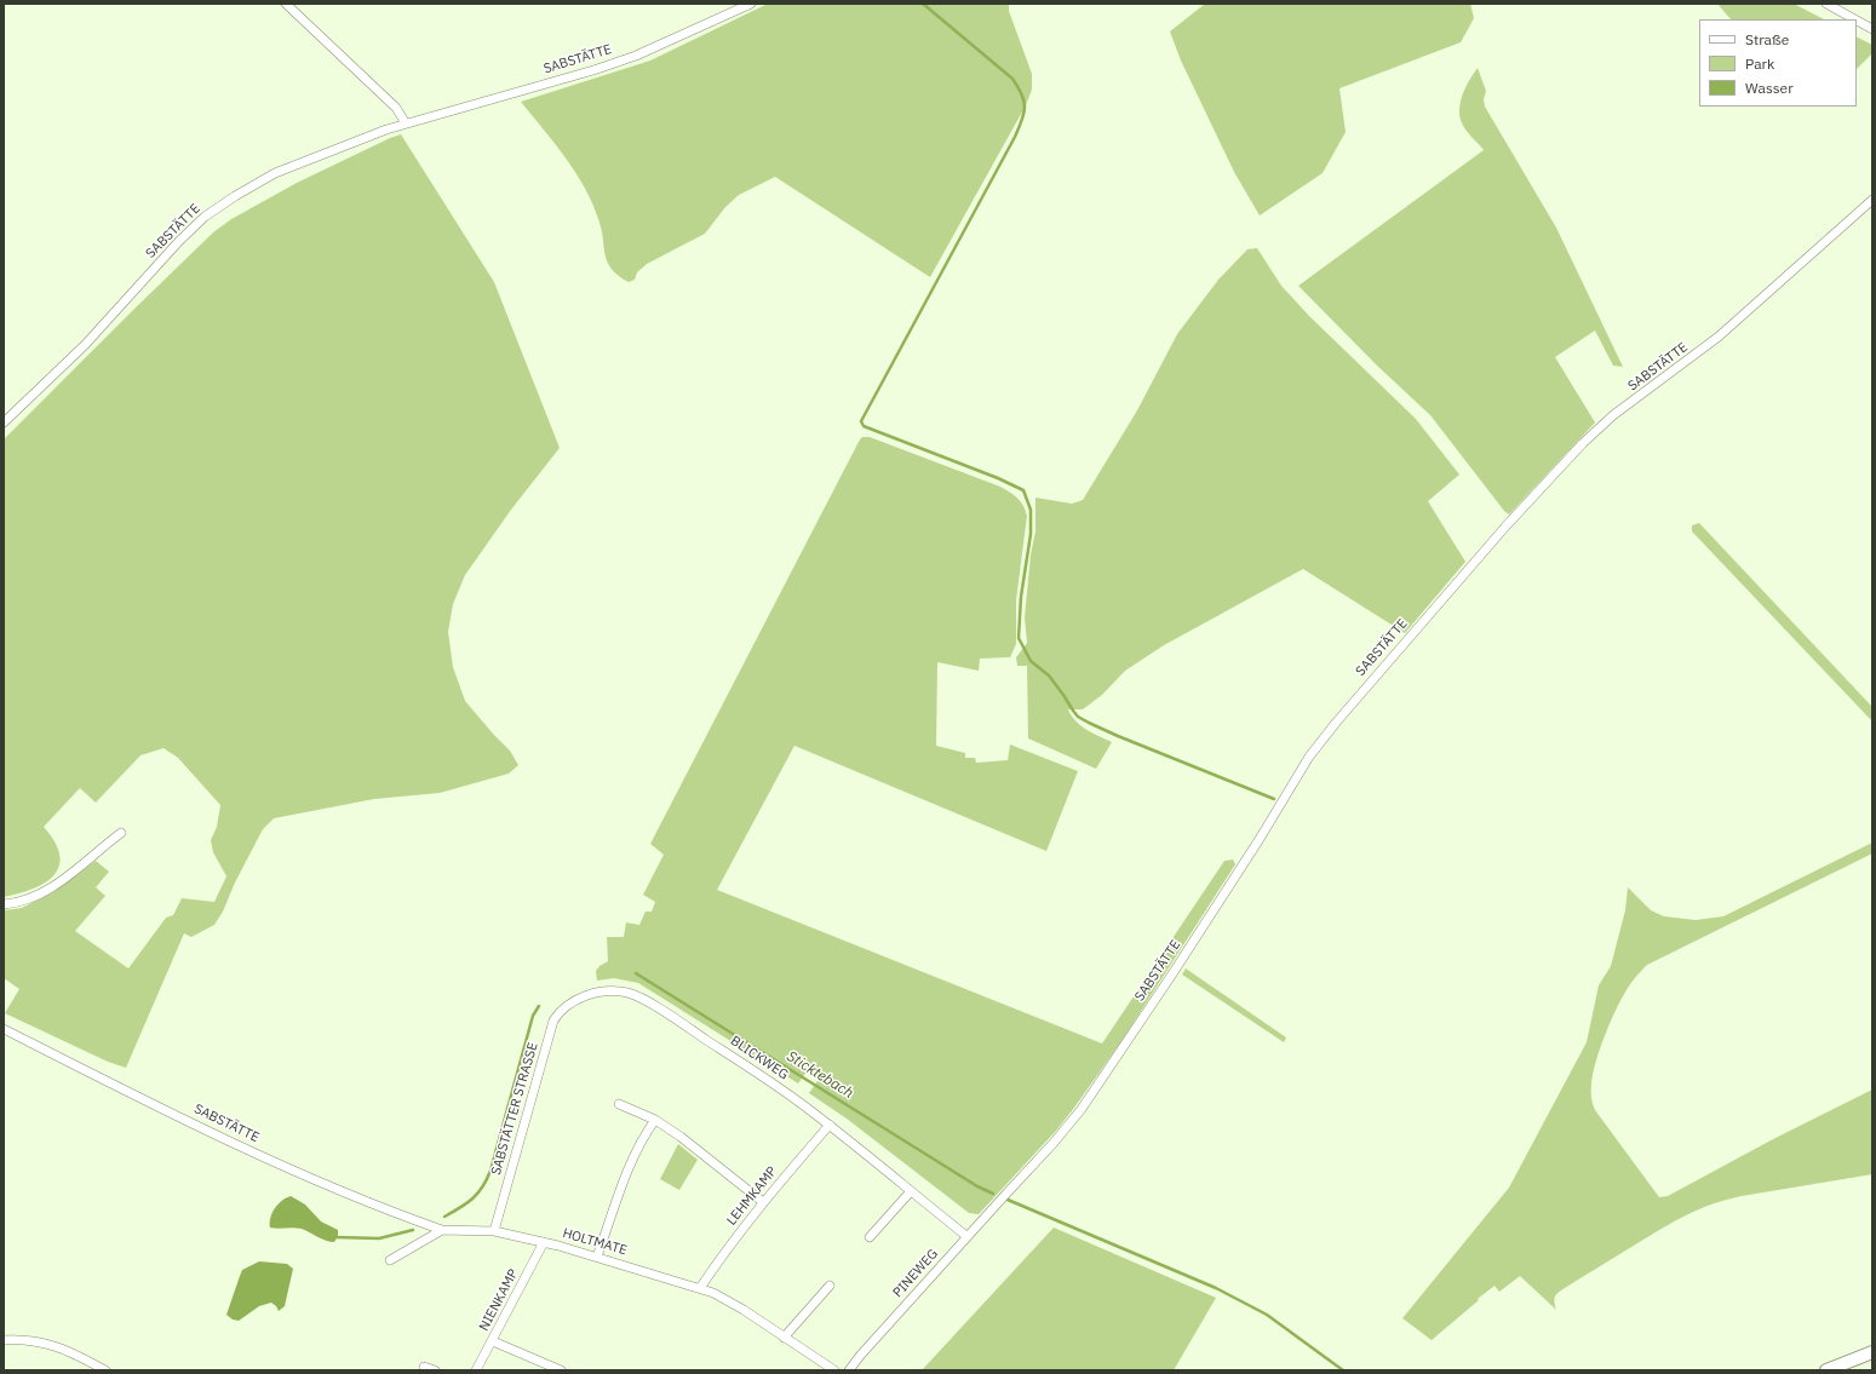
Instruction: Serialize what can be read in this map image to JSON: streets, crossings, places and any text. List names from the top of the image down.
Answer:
{
  "streets": {
    "street": [
      "SABSTÄTTE",
      "BLICKWEG",
      "SABSTÄTTER STRASSE",
      "LEHMKAMP",
      "HOLTMATE",
      "PINEWEG",
      "NIENKAMP"
    ]
  },
  "crossings": [
    ["SABSTÄTTE", "HOLTMATE"],
    ["SABSTÄTTE", "PINEWEG"],
    ["BLICKWEG", "SABSTÄTTER STRASSE"],
    ["BLICKWEG", "LEHMKAMP"],
    ["BLICKWEG", "PINEWEG"],
    ["SABSTÄTTER STRASSE", "HOLTMATE"],
    ["LEHMKAMP", "HOLTMATE"],
    ["HOLTMATE", "NIENKAMP"]
  ],
  "water": ["Sticktebach"],
  "legend": ["Straße", "Park", "Wasser"]
}
